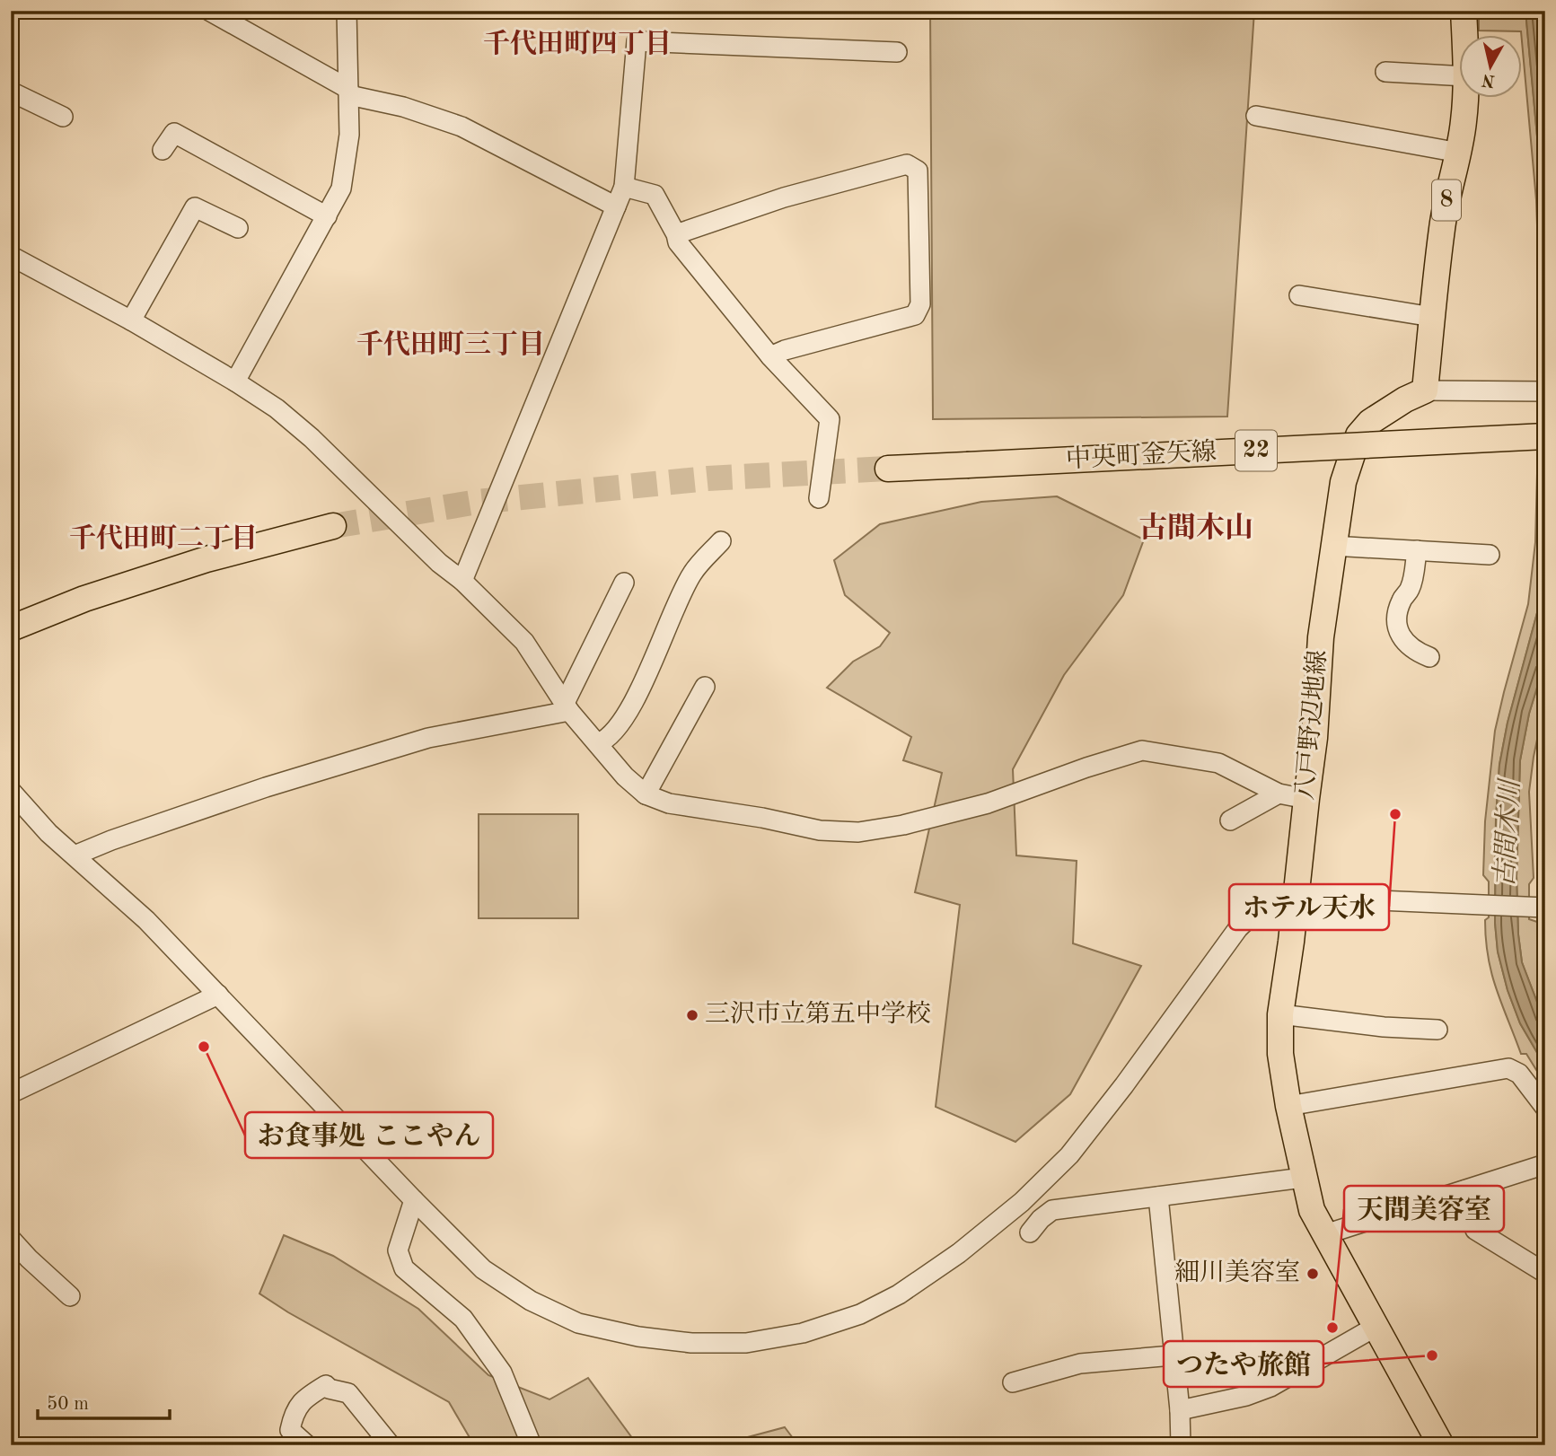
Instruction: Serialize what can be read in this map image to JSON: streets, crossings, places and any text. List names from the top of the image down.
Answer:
{
  "streets": {
    "main road": [
      "8",
      "22",
      "中央町金矢線",
      "八戸野辺地線"
    ]
  },
  "crossings": [
    ["8", "八戸野辺地線"]
  ],
  "districts": [
    "千代田町四丁目",
    "千代田町三丁目",
    "古間木山",
    "千代田町二丁目"
  ],
  "water": ["古間木川"],
  "places": [
    "ホテル天水",
    "三沢市立第五中学校",
    "お食事処 ここやん",
    "細川美容室",
    "天間美容室",
    "つたや旅館"
  ],
  "scale_bar": "50 m",
  "north": "bottom"
}
